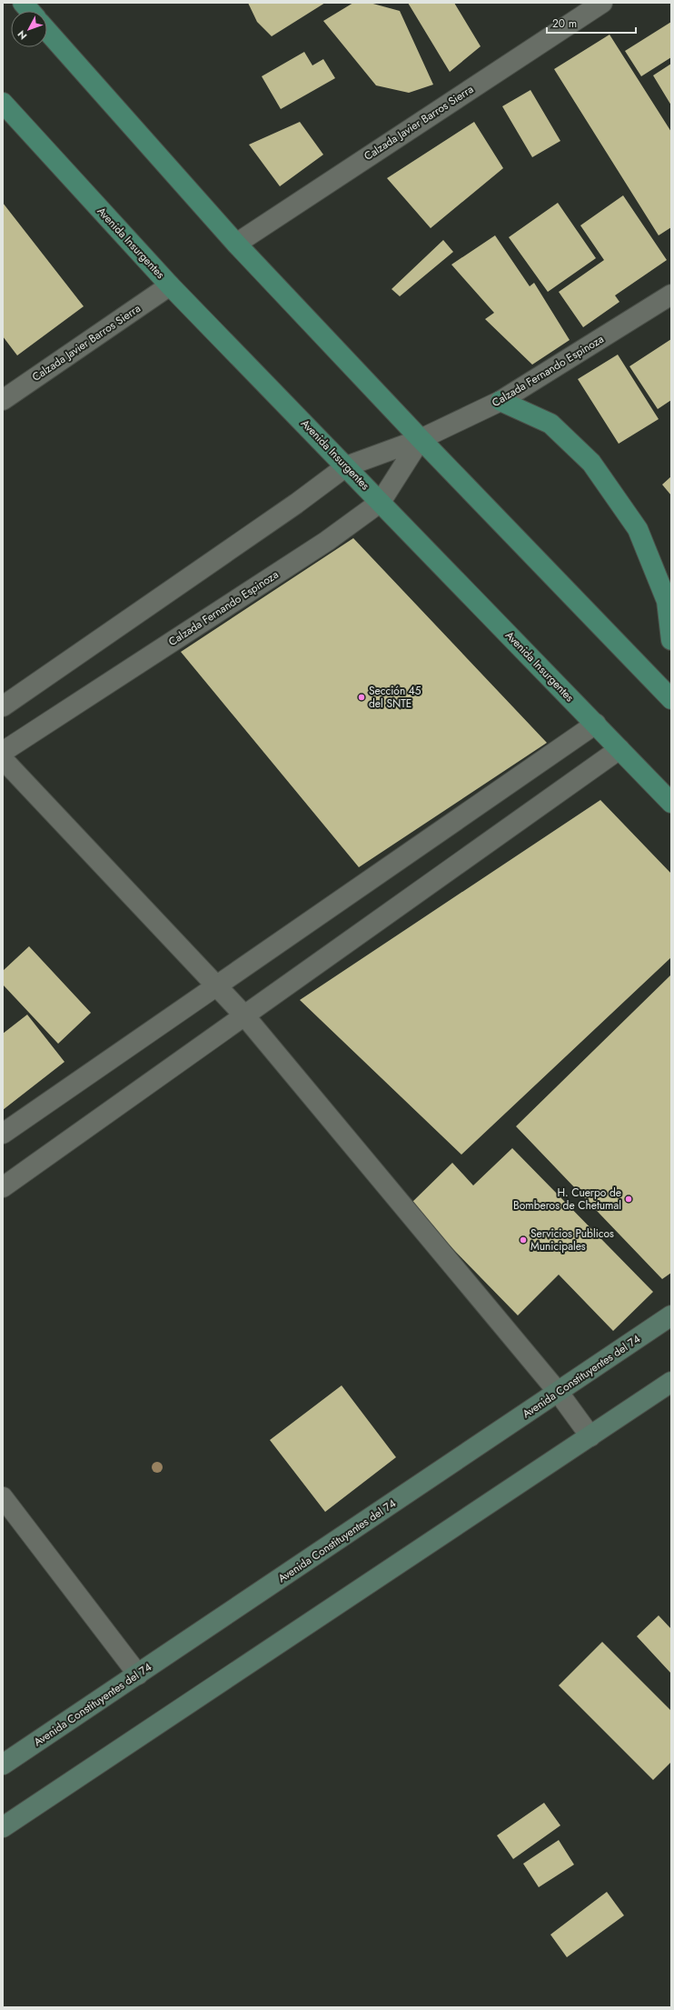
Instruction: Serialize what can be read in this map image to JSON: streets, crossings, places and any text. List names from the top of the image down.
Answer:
{
  "streets": {
    "main road": ["Avenida Insurgentes", "Avenida Constituyentes del 74"],
    "street": ["Calzada Javier Barros Sierra", "Calzada Fernando Espinoza"]
  },
  "crossings": [
    ["Calzada Javier Barros Sierra", "Avenida Insurgentes"],
    ["Avenida Insurgentes", "Calzada Fernando Espinoza"]
  ],
  "places": ["Sección 45 del SNTE", "H. Cuerpo de Bomberos de Chetumal", "Servicios Publicos Municipales"],
  "scale_bar": "20 m",
  "north": "bottom left"
}
